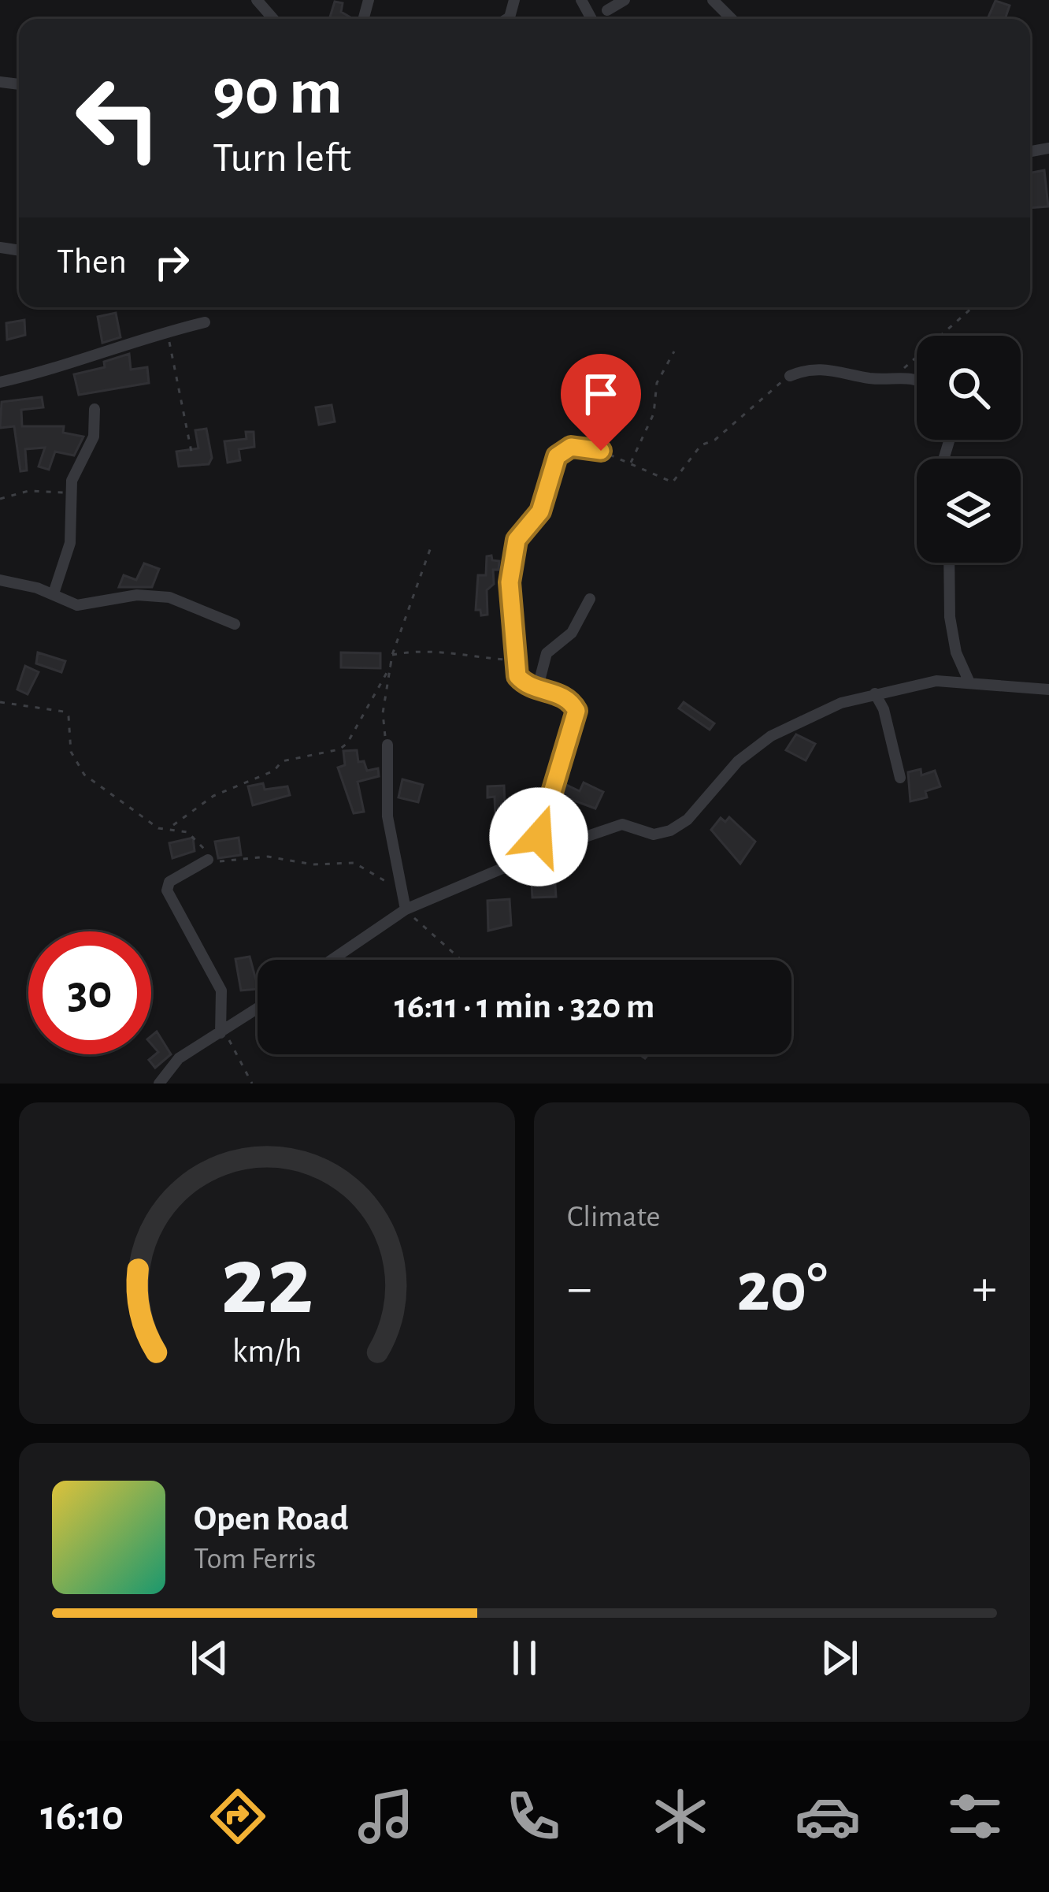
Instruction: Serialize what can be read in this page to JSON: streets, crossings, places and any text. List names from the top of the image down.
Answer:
{
  "page": {
    "turn": ["90 m", "Turn left"],
    "then": "Then",
    "limit": "30",
    "trip": "16:11 · 1 min · 320 m",
    "tile": "Climate",
    "heat": ["−", "20°", "+"],
    "song": ["Open Road", "Tom Ferris"],
    "tabs": "16:10",
    "gauge": ["22", "km/h"]
  }
}
